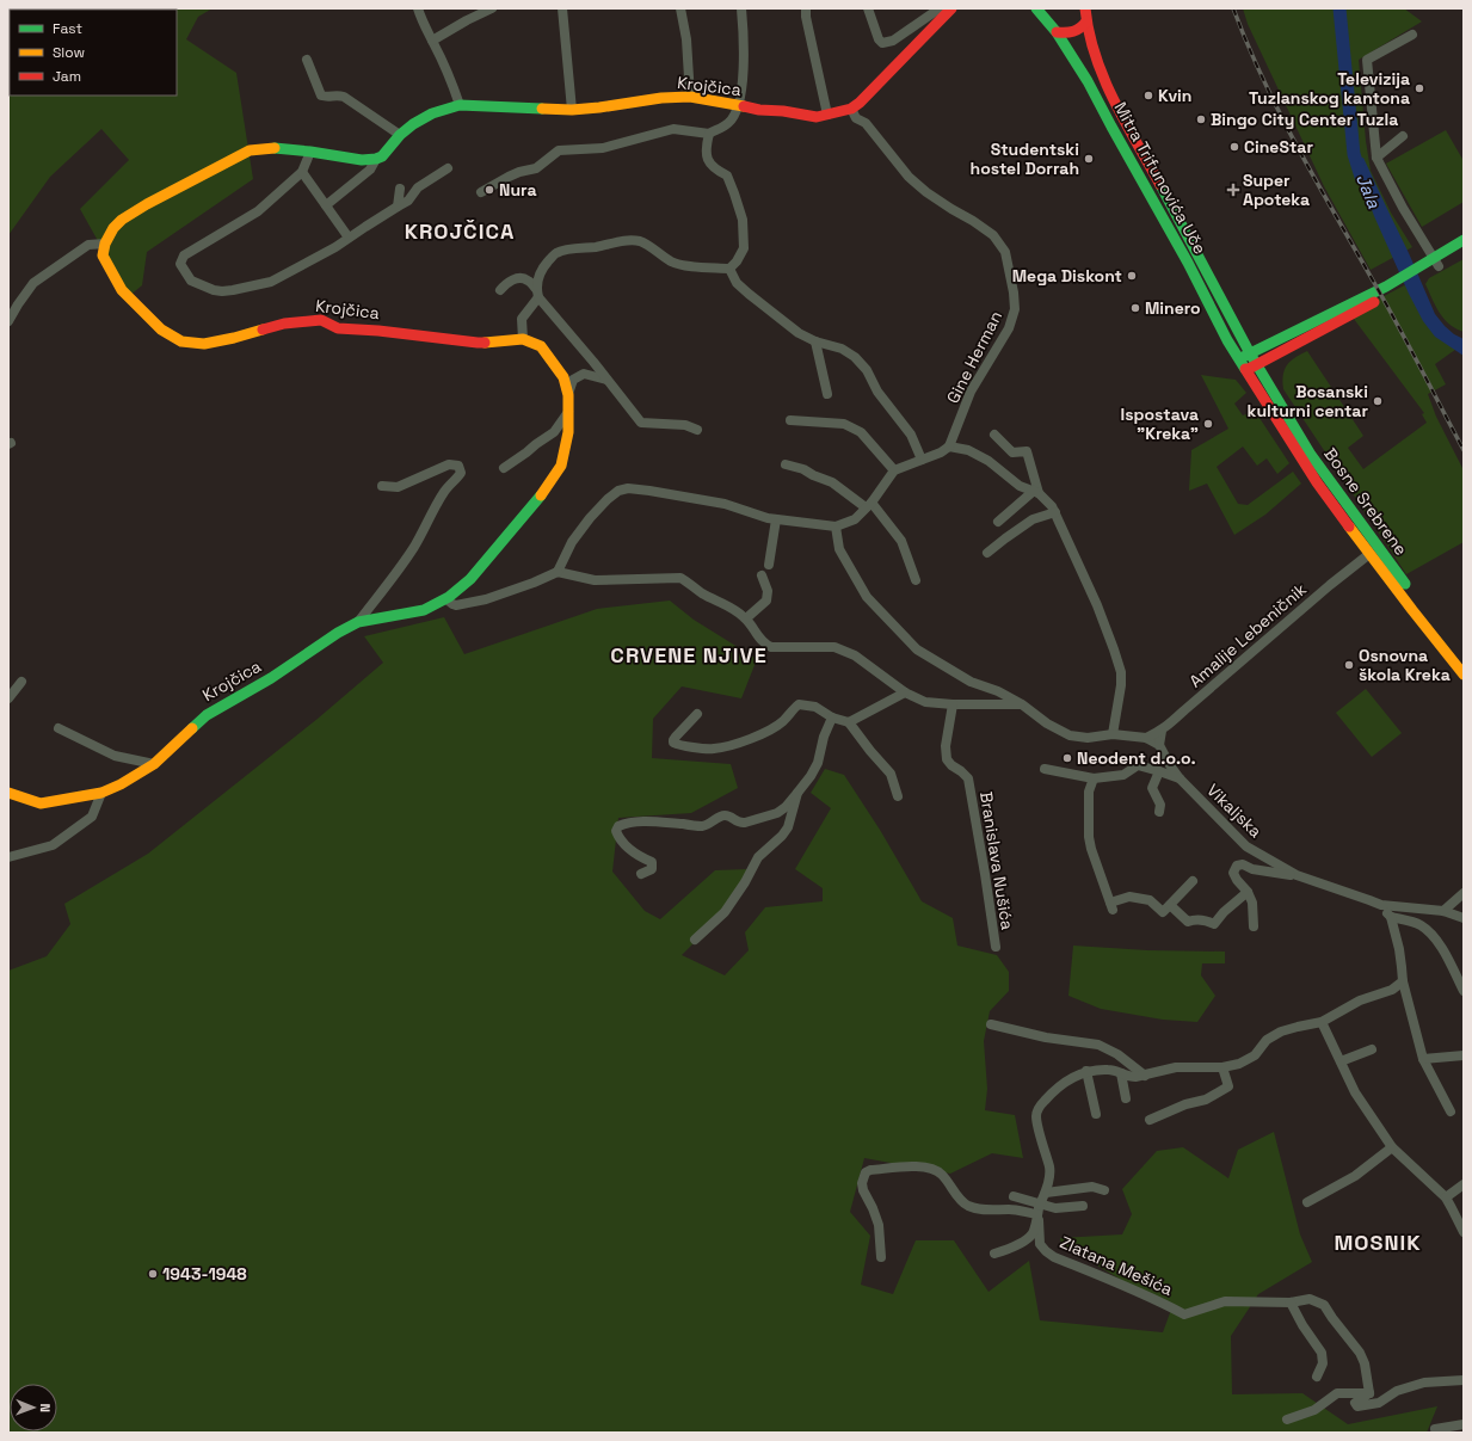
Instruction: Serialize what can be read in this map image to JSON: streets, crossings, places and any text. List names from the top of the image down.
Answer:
{
  "streets": {
    "main road": ["Krojčica", "Mitra Trifunovića Uče", "Bosne Srebrene"],
    "street": [
      "Gine Herman",
      "Amalije Lebeničnik",
      "Vikaljska",
      "Branislava Nušića",
      "Zlatana Mešića"
    ]
  },
  "crossings": [
    ["Krojčica", "Gine Herman"],
    ["Mitra Trifunovića Uče", "Bosne Srebrene"],
    ["Bosne Srebrene", "Amalije Lebeničnik"]
  ],
  "districts": ["KROJČICA", "CRVENE NJIVE", "MOSNIK"],
  "water": ["Jala"],
  "places": {
    "other": [
      "Televizija Tuzlanskog kantona",
      "Kvin",
      "Bingo City Center Tuzla",
      "CineStar",
      "Studentski hostel Dorrah",
      "Nura",
      "Mega Diskont",
      "Minero",
      "Bosanski kulturni centar",
      "Ispostava \"Kreka\"",
      "Osnovna škola Kreka",
      "Neodent d.o.o.",
      "1943-1948"
    ],
    "health": ["Super Apoteka"]
  },
  "legend": ["Fast", "Slow", "Jam"],
  "north": "right"
}
